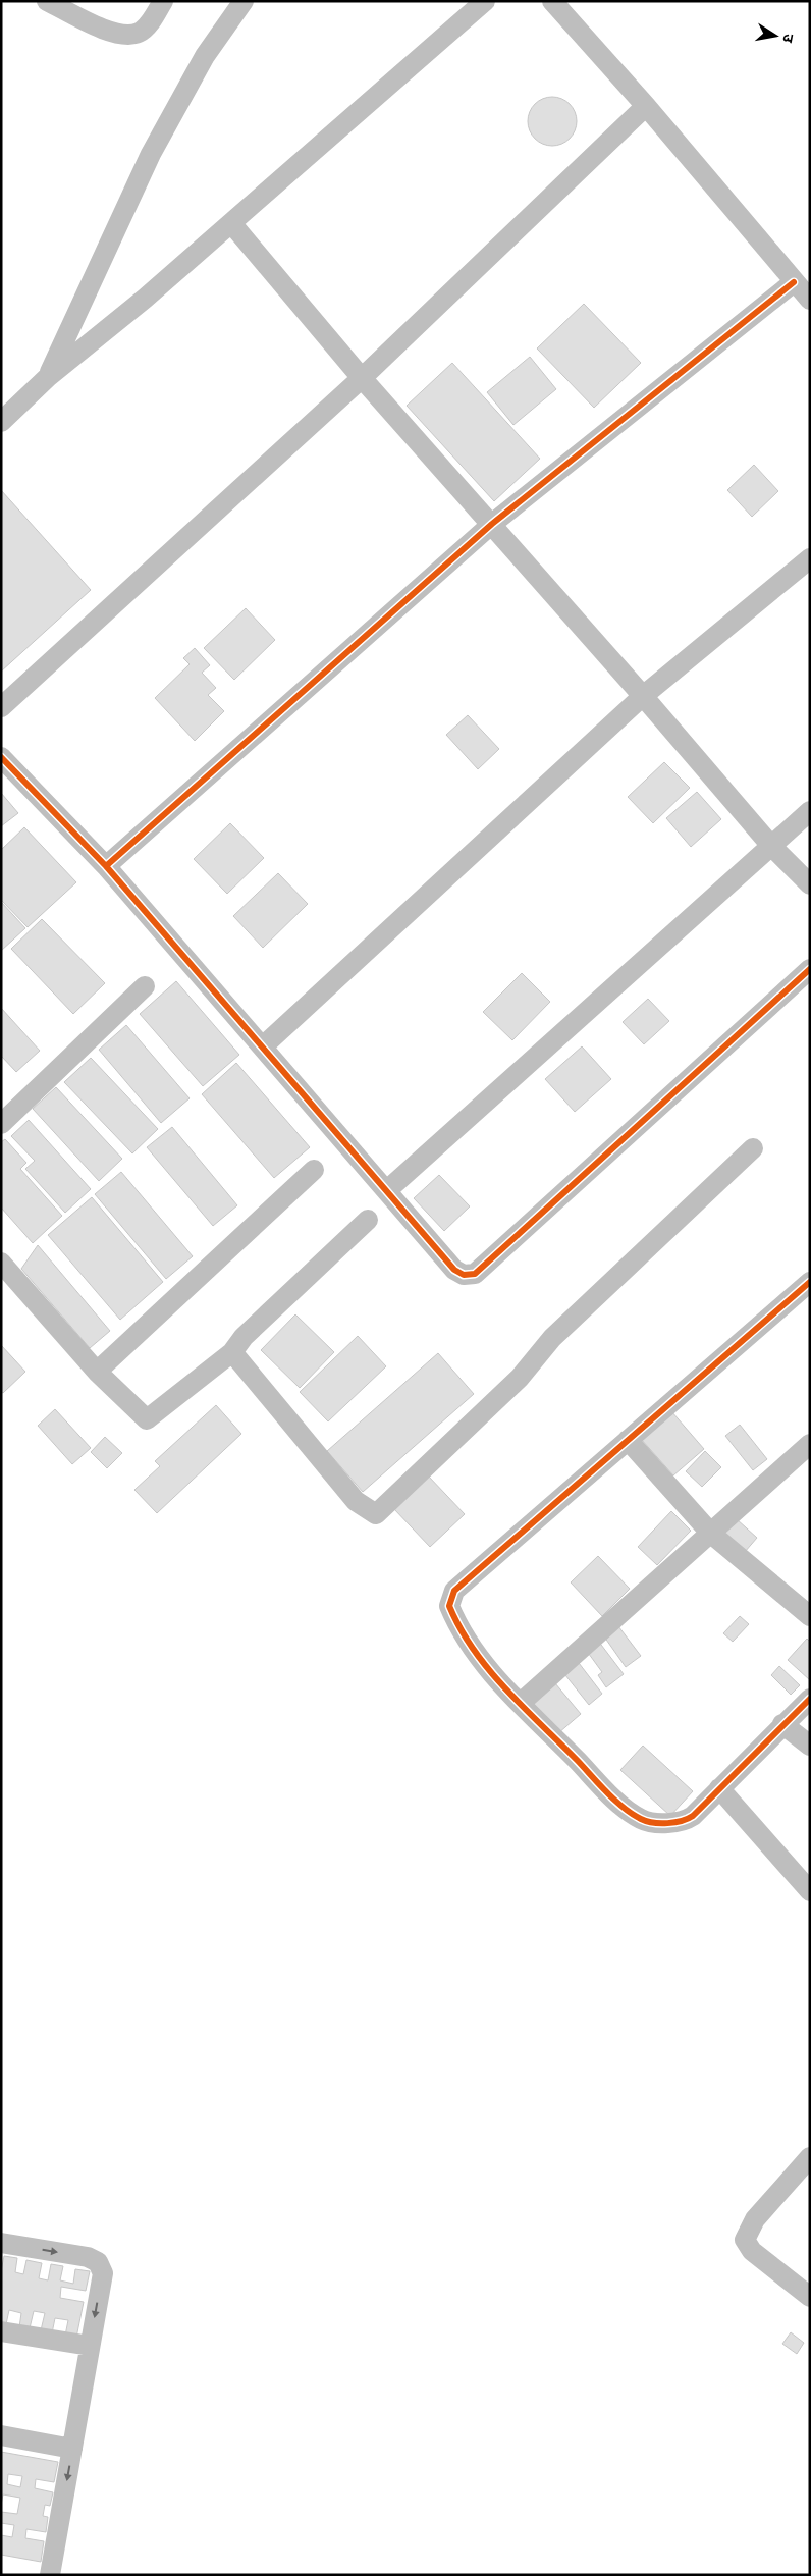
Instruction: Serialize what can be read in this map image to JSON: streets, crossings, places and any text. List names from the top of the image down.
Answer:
{
  "north": "right"
}
